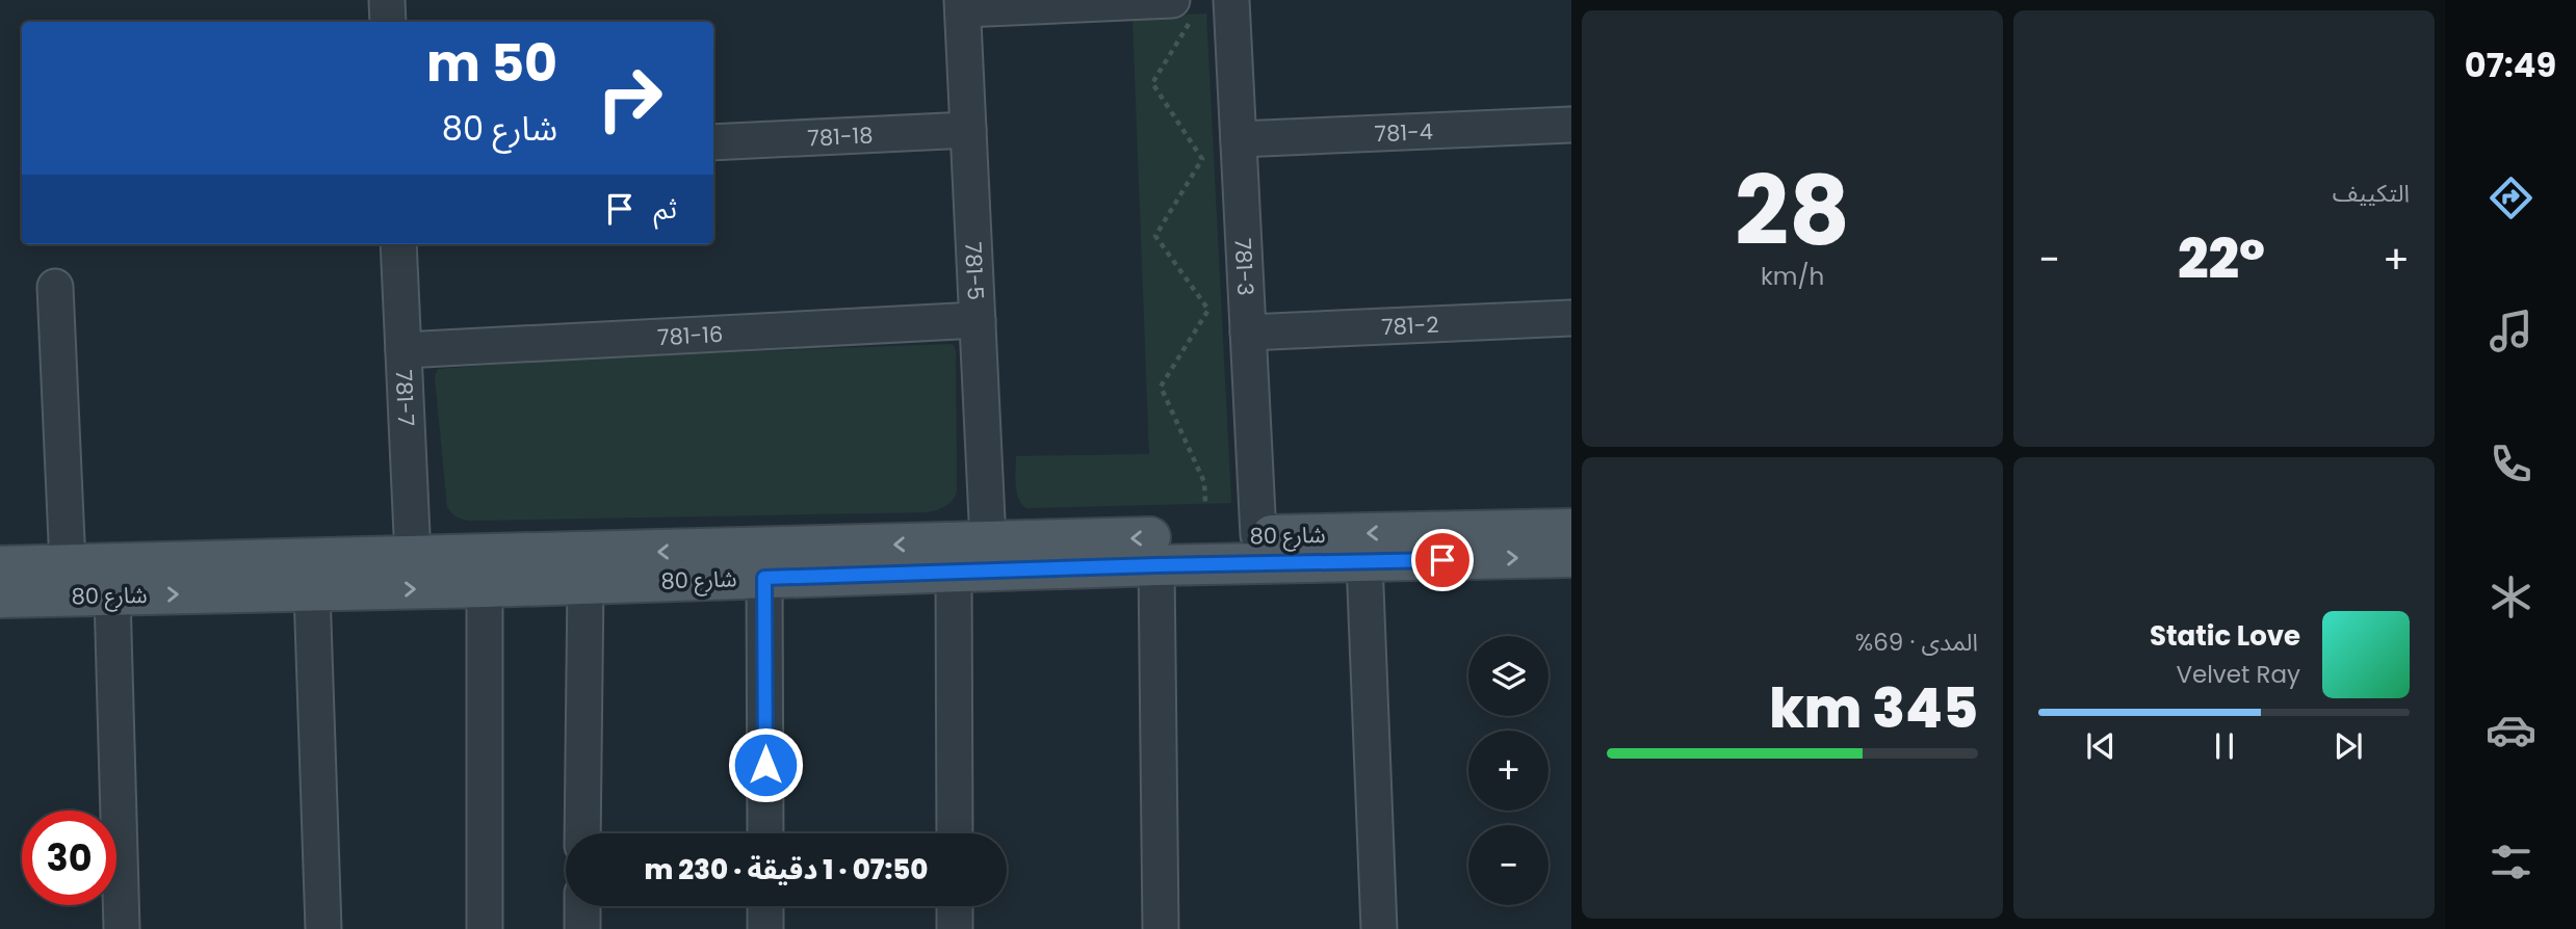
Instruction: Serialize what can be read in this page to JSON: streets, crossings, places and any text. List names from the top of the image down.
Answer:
{
  "streets": {
    "main road": ["شارع 80"],
    "street": [
      "781-4",
      "781-18",
      "781-3",
      "781-5",
      "781-2",
      "781-16",
      "781-7"
    ]
  },
  "crossings": [
    ["781-4", "781-3"],
    ["781-18", "781-5"],
    ["781-3", "781-2"],
    ["781-3", "شارع 80"],
    ["781-5", "781-16"],
    ["781-5", "شارع 80"],
    ["781-16", "781-7"],
    ["781-7", "شارع 80"]
  ],
  "page": {
    "tabs": "07:49",
    "tile": [
      "التكييف",
      ["28", "km/h"],
      ["المدى · 69%", "345 km"]
    ],
    "turn": ["50 m", "شارع 80"],
    "then": "ثم",
    "heat": ["−", "22°", "+"],
    "song": ["Static Love", "Velvet Ray"],
    "map_buttons": ["+", "−"],
    "limit": "30",
    "trip": "07:50 · 1 دقيقة · 230 m"
  }
}
